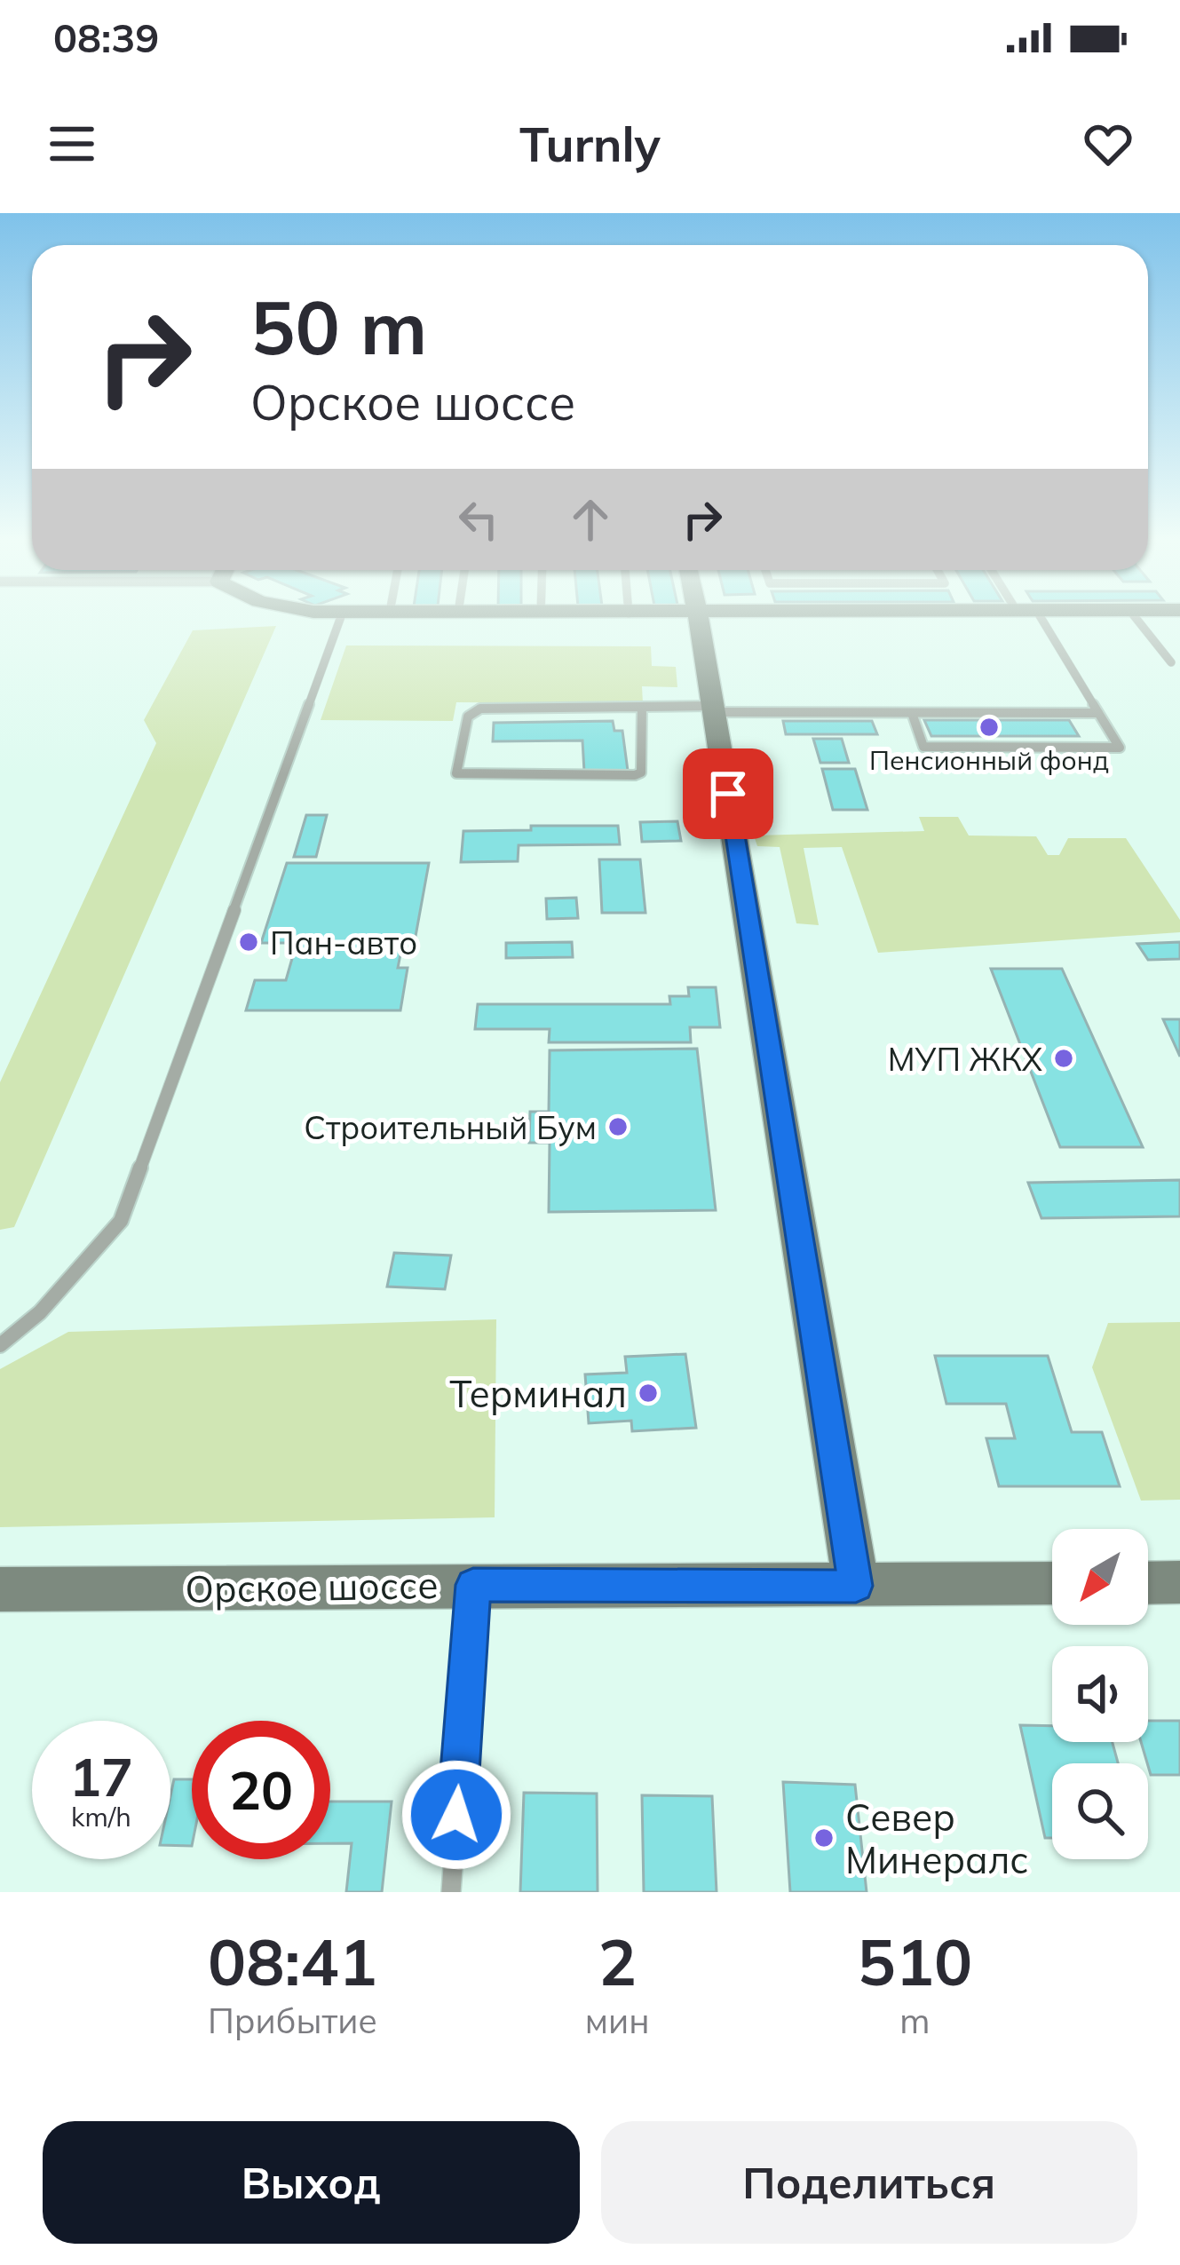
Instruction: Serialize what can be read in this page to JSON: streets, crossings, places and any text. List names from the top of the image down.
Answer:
{
  "streets": {
    "main road": ["Орское шоссе"]
  },
  "places": [
    "Пенсионный фонд",
    "Пан-авто",
    "МУП ЖКХ",
    "Строительный Бум",
    "Терминал",
    "Север Минералс"
  ],
  "north": "bottom left",
  "page": {
    "status": "08:39",
    "header": "Turnly",
    "turn": ["50 m", "Орское шоссе"],
    "speed": "17 km/h",
    "limit": "20",
    "eta": [
      "08:41",
      "Прибытие",
      "2",
      "мин",
      "510",
      "m"
    ],
    "buttons": ["Выход", "Поделиться"]
  }
}
